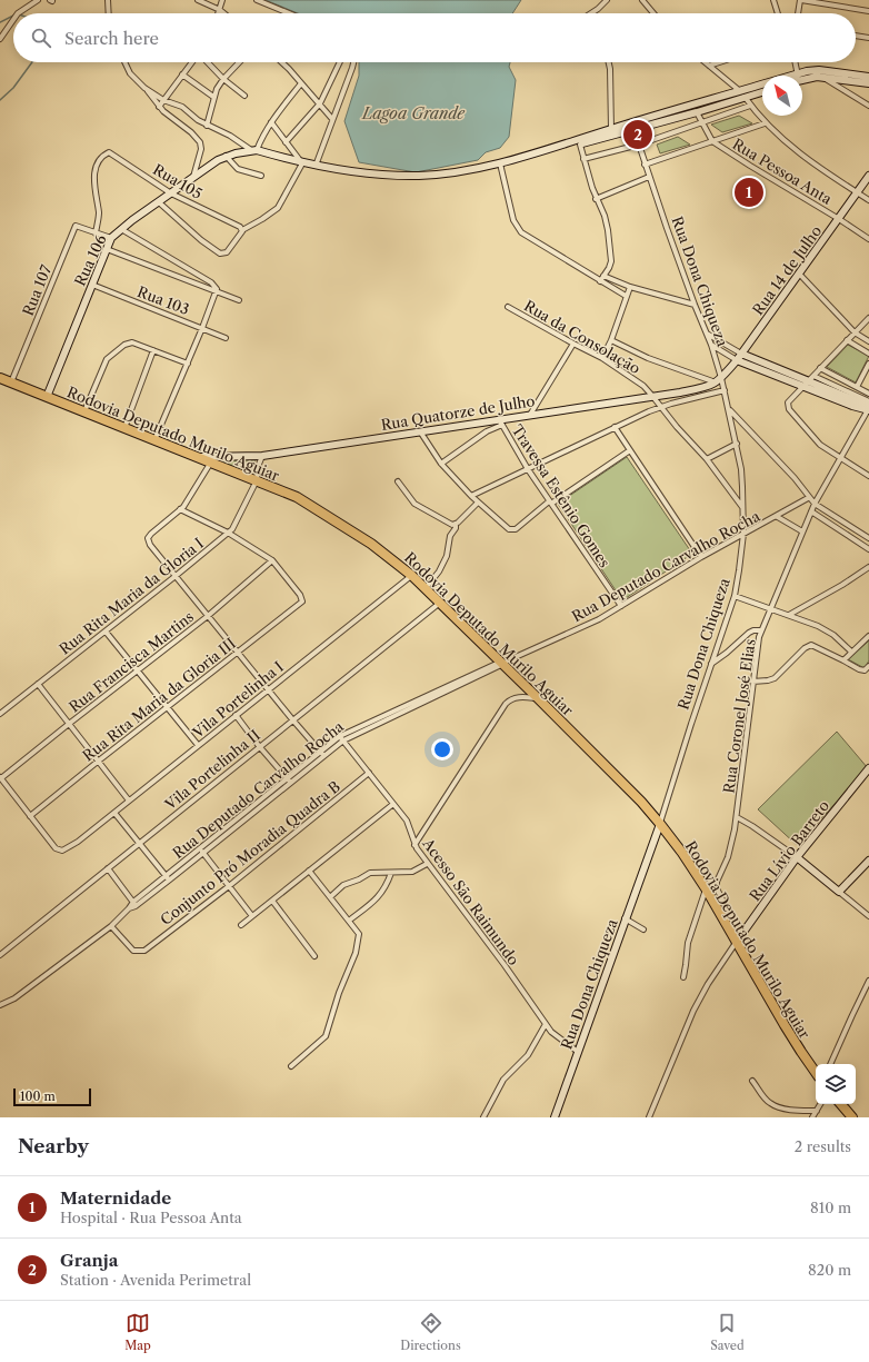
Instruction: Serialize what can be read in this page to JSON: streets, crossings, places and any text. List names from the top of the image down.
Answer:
{
  "streets": {
    "highway": ["Rodovia Deputado Murilo Aguiar"],
    "street": [
      "Rua Pessoa Anta",
      "Rua 105",
      "Rua 106",
      "Rua 14 de Julho",
      "Rua Dona Chiqueza",
      "Rua 107",
      "Rua 103",
      "Rua da Consolação",
      "Rua Quatorze de Julho",
      "Travessa Estênio Gomes",
      "Rua Deputado Carvalho Rocha",
      "Rua Rita Maria da Gloria I",
      "Rua Francisca Martins",
      "Rua Rita Maria da Gloria III",
      "Vila Portelinha I",
      "Rua Coronel José Elias",
      "Vila Portelinha II",
      "Rua Lívio Barreto",
      "Conjunto Pró Moradia Quadra B",
      "Acesso São Raimundo"
    ]
  },
  "crossings": [
    ["Rua Pessoa Anta", "Rua 14 de Julho"],
    ["Rua 105", "Rua 106"],
    ["Rua 105", "Rua 107"],
    ["Rua 106", "Rua 107"],
    ["Rua 106", "Rua 103"],
    ["Rua 106", "Rodovia Deputado Murilo Aguiar"],
    ["Rua 14 de Julho", "Rua Dona Chiqueza"],
    ["Rua 14 de Julho", "Rua Quatorze de Julho"],
    ["Rua Dona Chiqueza", "Rua da Consolação"],
    ["Rua Dona Chiqueza", "Rua Quatorze de Julho"],
    ["Rua Dona Chiqueza", "Rodovia Deputado Murilo Aguiar"],
    ["Rua Dona Chiqueza", "Rua Deputado Carvalho Rocha"],
    ["Rua Dona Chiqueza", "Acesso São Raimundo"],
    ["Rua 107", "Rodovia Deputado Murilo Aguiar"],
    ["Rua da Consolação", "Rua Quatorze de Julho"],
    ["Rua Quatorze de Julho", "Rodovia Deputado Murilo Aguiar"],
    ["Rua Quatorze de Julho", "Travessa Estênio Gomes"],
    ["Rua Quatorze de Julho", "Rua Rita Maria da Gloria I"],
    ["Rodovia Deputado Murilo Aguiar", "Rua Deputado Carvalho Rocha"],
    ["Rodovia Deputado Murilo Aguiar", "Rua Rita Maria da Gloria I"],
    ["Rodovia Deputado Murilo Aguiar", "Vila Portelinha I"],
    ["Rodovia Deputado Murilo Aguiar", "Rua Coronel José Elias"],
    ["Rodovia Deputado Murilo Aguiar", "Vila Portelinha II"],
    ["Rodovia Deputado Murilo Aguiar", "Rua Lívio Barreto"],
    ["Travessa Estênio Gomes", "Rua Deputado Carvalho Rocha"],
    ["Rua Deputado Carvalho Rocha", "Conjunto Pró Moradia Quadra B"],
    ["Rua Deputado Carvalho Rocha", "Acesso São Raimundo"],
    ["Rua Francisca Martins", "Rua Rita Maria da Gloria III"],
    ["Rua Francisca Martins", "Vila Portelinha I"],
    ["Rua Rita Maria da Gloria III", "Vila Portelinha I"],
    ["Rua Coronel José Elias", "Rua Lívio Barreto"],
    ["Conjunto Pró Moradia Quadra B", "Acesso São Raimundo"]
  ],
  "water": ["Lagoa Grande"],
  "scale_bar": "100 m",
  "north": "top left",
  "page": {
    "search": "Search here",
    "pins": ["2", "1"],
    "scale": "100 m",
    "heading": ["Nearby", "2 results"],
    "list": [
      {
        "mark": "1",
        "name": "Maternidade",
        "note": "Hospital · Rua Pessoa Anta",
        "value": "810 m"
      },
      {
        "mark": "2",
        "name": "Granja",
        "note": "Station · Avenida Perimetral",
        "value": "820 m"
      }
    ],
    "nav": ["Map", "Directions", "Saved"]
  }
}
